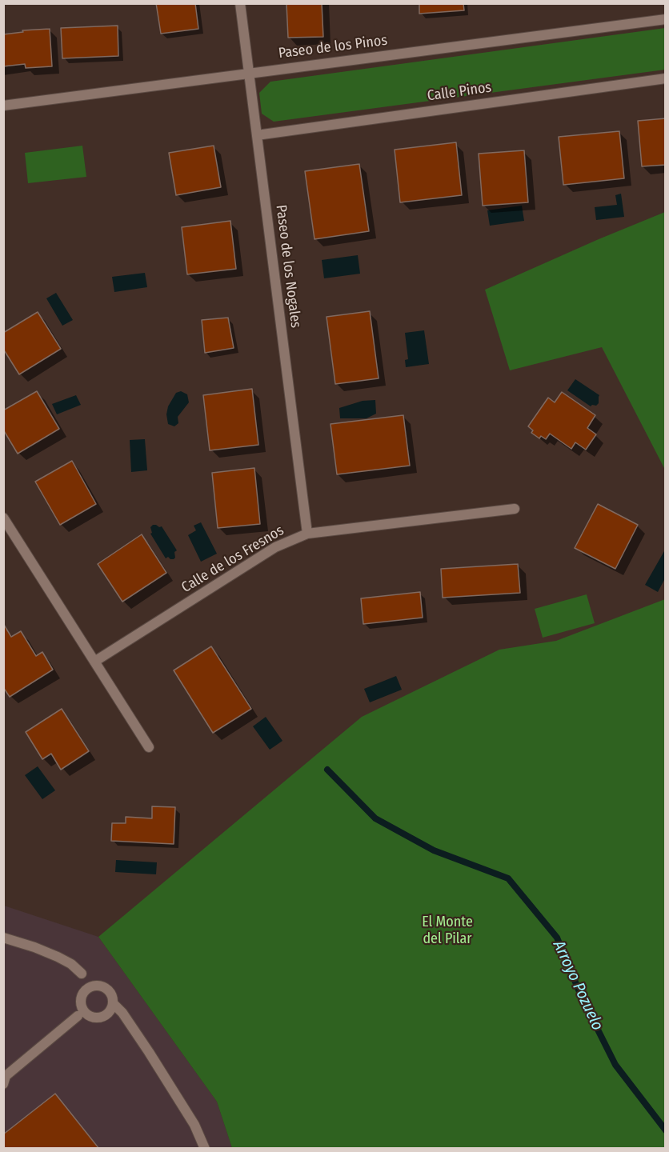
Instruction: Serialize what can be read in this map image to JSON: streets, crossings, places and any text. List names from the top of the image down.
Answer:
{
  "streets": {
    "street": [
      "Paseo de los Pinos",
      "Calle Pinos",
      "Paseo de los Nogales",
      "Calle de los Fresnos"
    ]
  },
  "crossings": [
    ["Paseo de los Pinos", "Paseo de los Nogales"],
    ["Calle Pinos", "Paseo de los Nogales"],
    ["Paseo de los Nogales", "Calle de los Fresnos"]
  ],
  "water": ["Arroyo Pozuelo"],
  "parks": ["El Monte del Pilar"]
}
